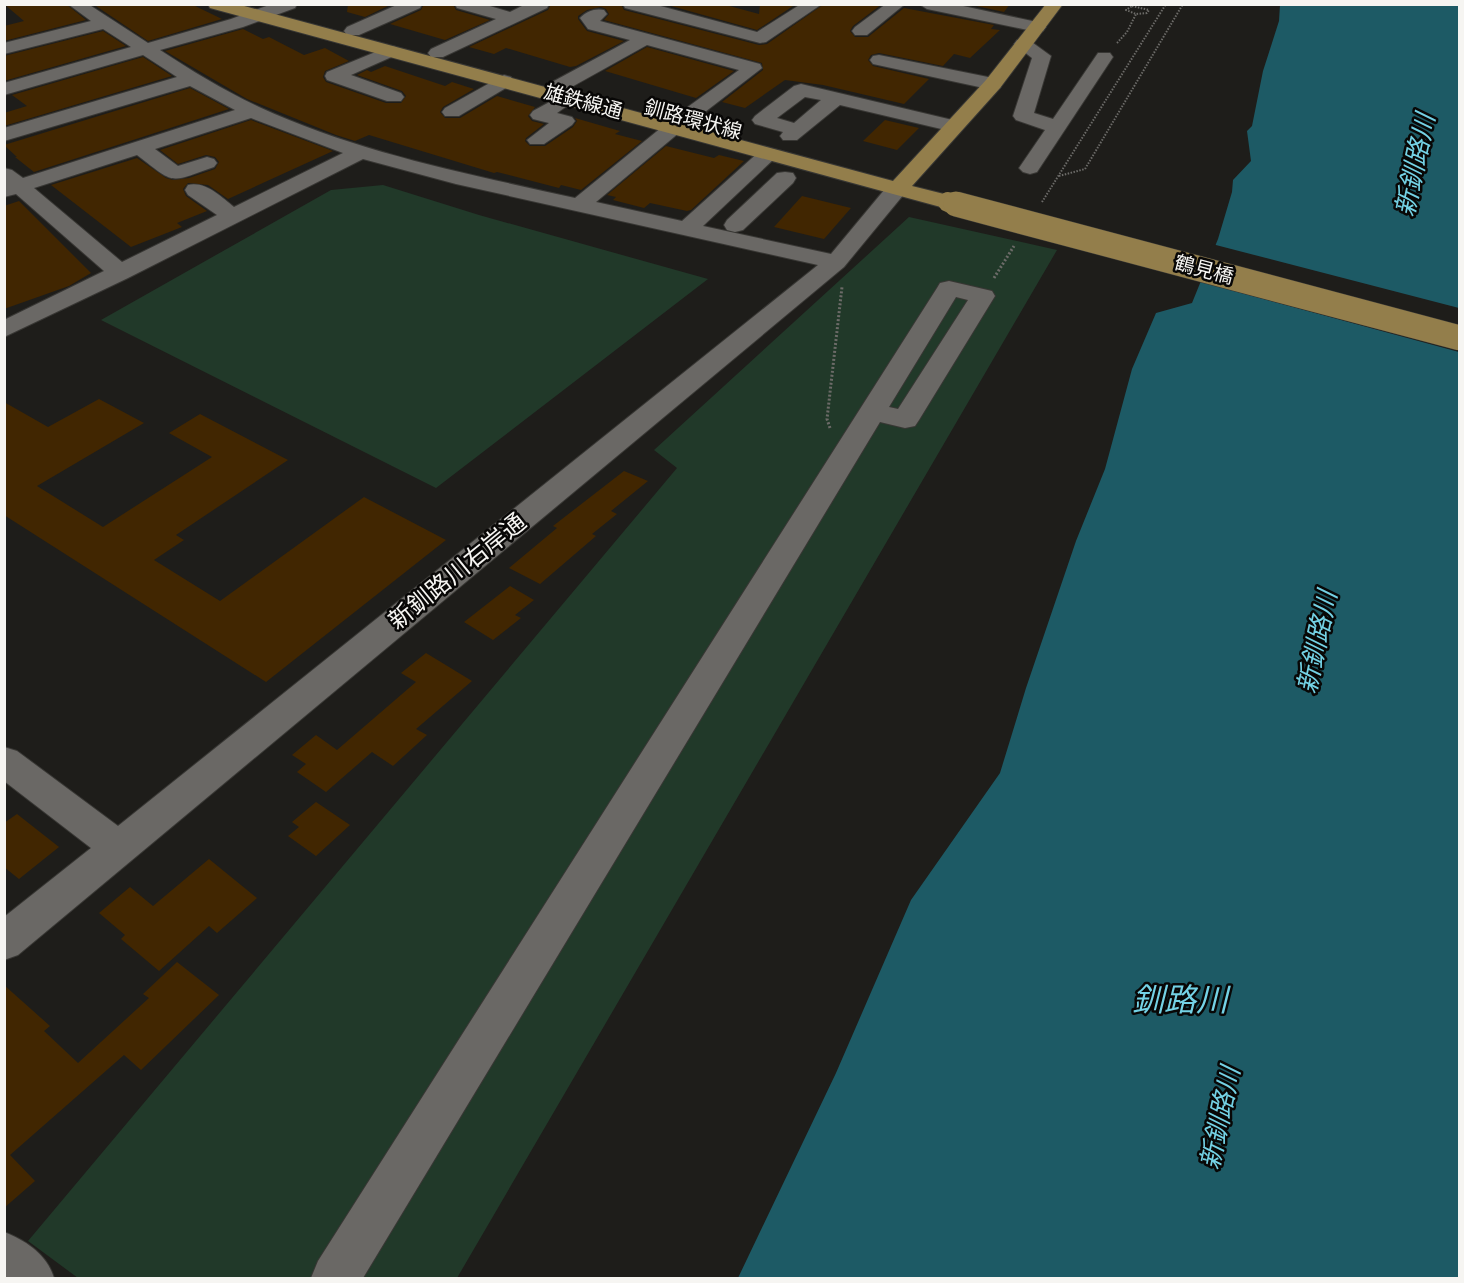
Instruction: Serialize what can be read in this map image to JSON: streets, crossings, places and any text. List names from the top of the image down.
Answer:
{
  "streets": {
    "main road": ["雄鉄線通", "釧路環状線", "鶴見橋"],
    "street": ["新釧路川右岸通"]
  },
  "crossings": [
    ["雄鉄線通", "釧路環状線"],
    ["雄鉄線通", "新釧路川右岸通"],
    ["釧路環状線", "鶴見橋"],
    ["釧路環状線", "新釧路川右岸通"]
  ],
  "water": ["新釧路川", "釧路川"]
}
